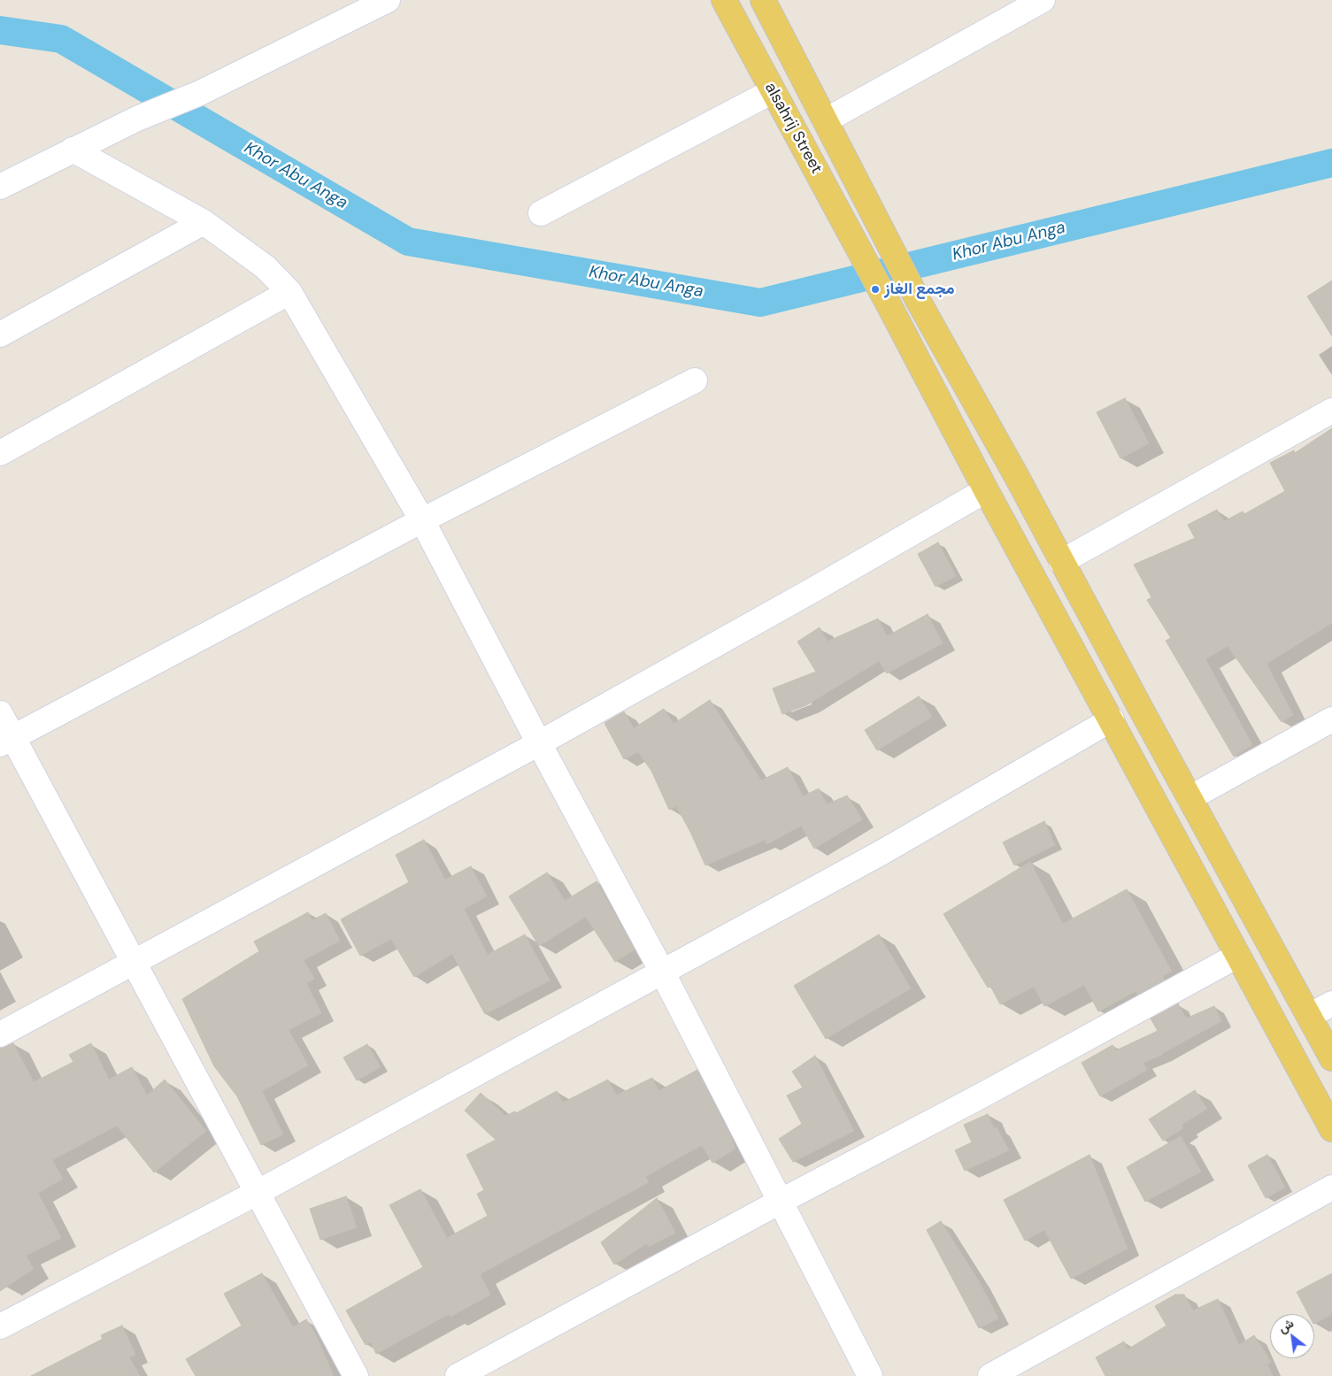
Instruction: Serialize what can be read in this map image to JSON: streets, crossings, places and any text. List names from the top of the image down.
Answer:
{
  "streets": {
    "main road": ["alsahrij Street"]
  },
  "water": ["Khor Abu Anga"],
  "places": ["مجمع الغاز"],
  "north": "top left"
}
